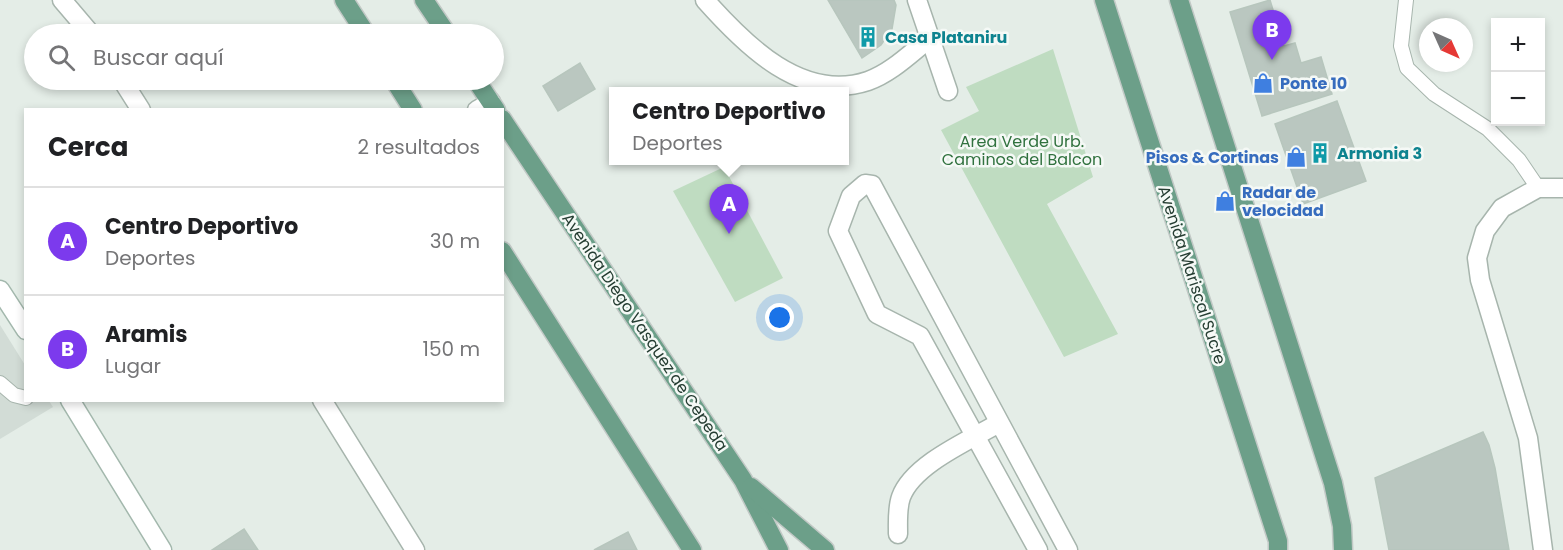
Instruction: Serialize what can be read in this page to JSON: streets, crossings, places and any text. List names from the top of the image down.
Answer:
{
  "streets": {
    "main road": ["Avenida Mariscal Sucre", "Avenida Diego Vasquez de Cepeda"]
  },
  "parks": ["Area Verde Urb. Caminos del Balcon"],
  "places": {
    "building": ["Casa Plataniru", "Armonia 3"],
    "shop": ["Ponte 10", "Pisos & Cortinas", "Radar de velocidad"]
  },
  "north": "bottom right",
  "page": {
    "pins": ["B", "A"],
    "map_buttons": ["+", "−"],
    "search": "Buscar aquí",
    "popup": ["Centro Deportivo", "Deportes"],
    "heading": ["Cerca", "2 resultados"],
    "list": [
      {
        "mark": "A",
        "name": "Centro Deportivo",
        "note": "Deportes",
        "value": "30 m"
      },
      {
        "mark": "B",
        "name": "Aramis",
        "note": "Lugar",
        "value": "150 m"
      }
    ]
  }
}
